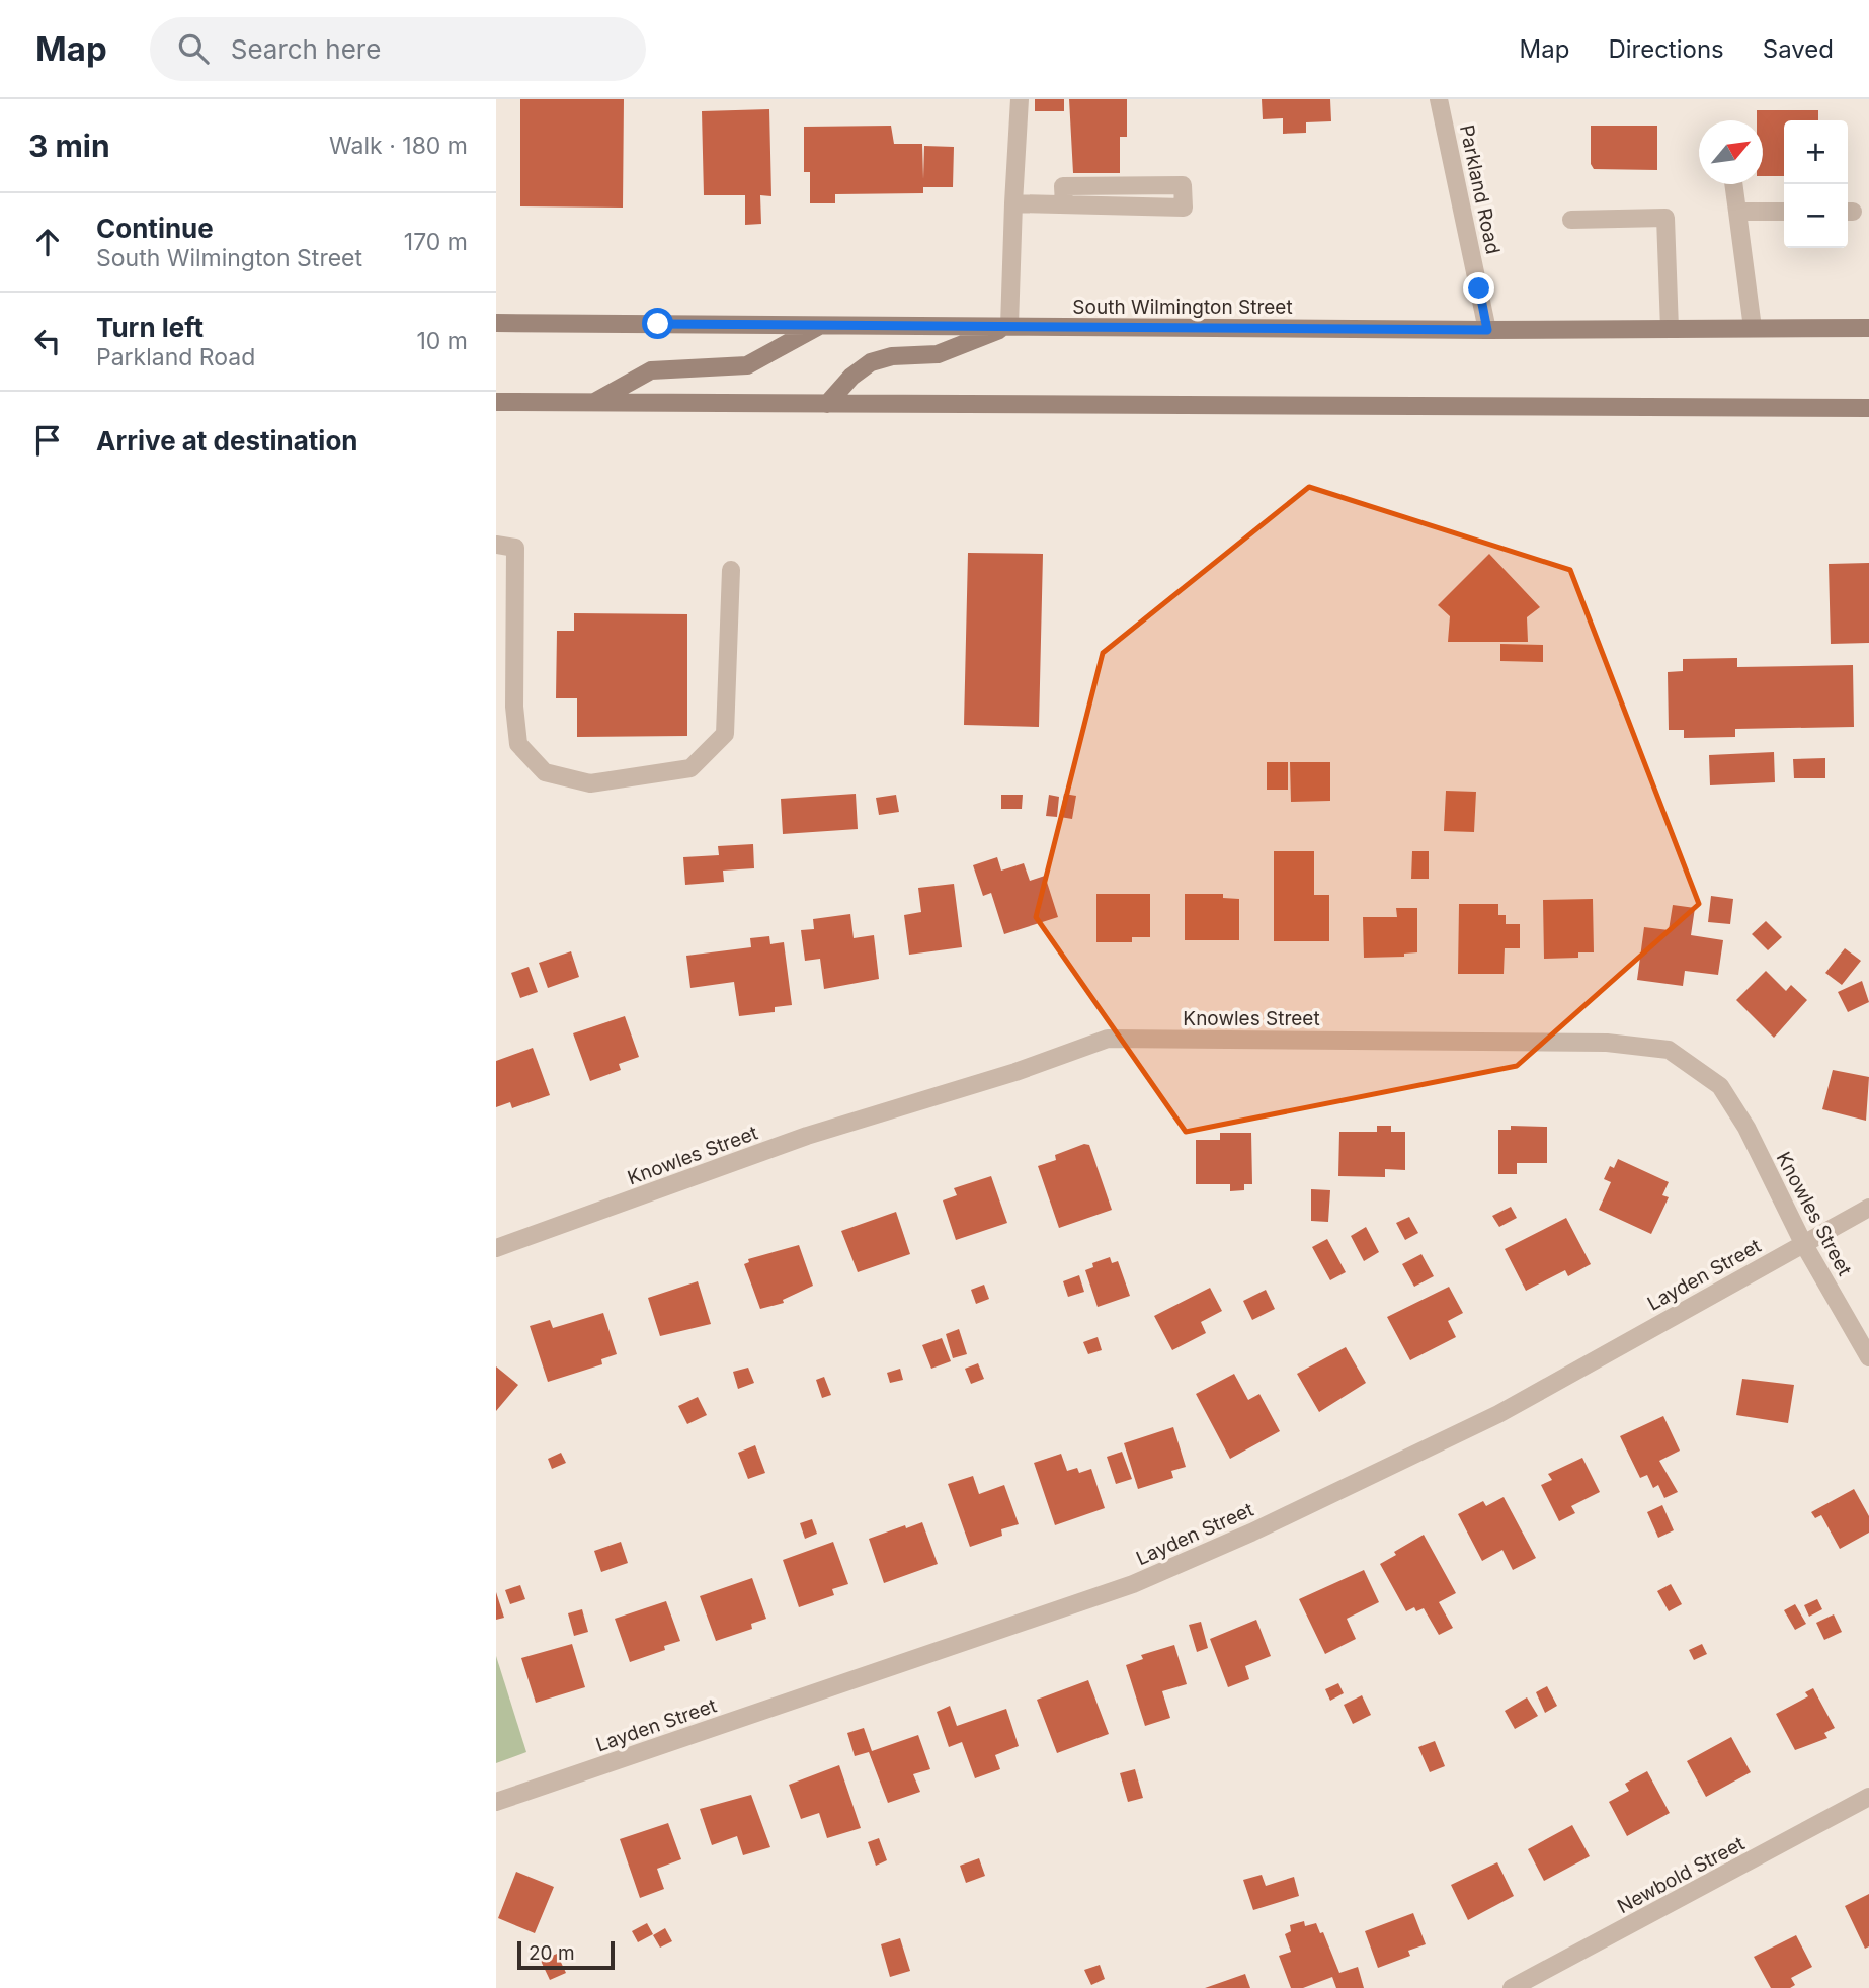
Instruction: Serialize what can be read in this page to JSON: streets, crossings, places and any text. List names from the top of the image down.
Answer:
{
  "streets": {
    "main road": ["South Wilmington Street"],
    "street": [
      "Parkland Road",
      "Knowles Street",
      "Layden Street",
      "Newbold Street"
    ]
  },
  "crossings": [
    ["Parkland Road", "South Wilmington Street"],
    ["Knowles Street", "Layden Street"]
  ],
  "scale_bar": "20 m",
  "north": "top right",
  "page": {
    "header": "Map",
    "search": "Search here",
    "nav": ["Map", "Directions", "Saved"],
    "heading": ["3 min", "Walk · 180 m"],
    "map_buttons": ["+", "−"],
    "list": [
      ["Continue", "South Wilmington Street", "170 m"],
      ["Turn left", "Parkland Road", "10 m"],
      "Arrive at destination"
    ],
    "scale": "20 m"
  }
}
